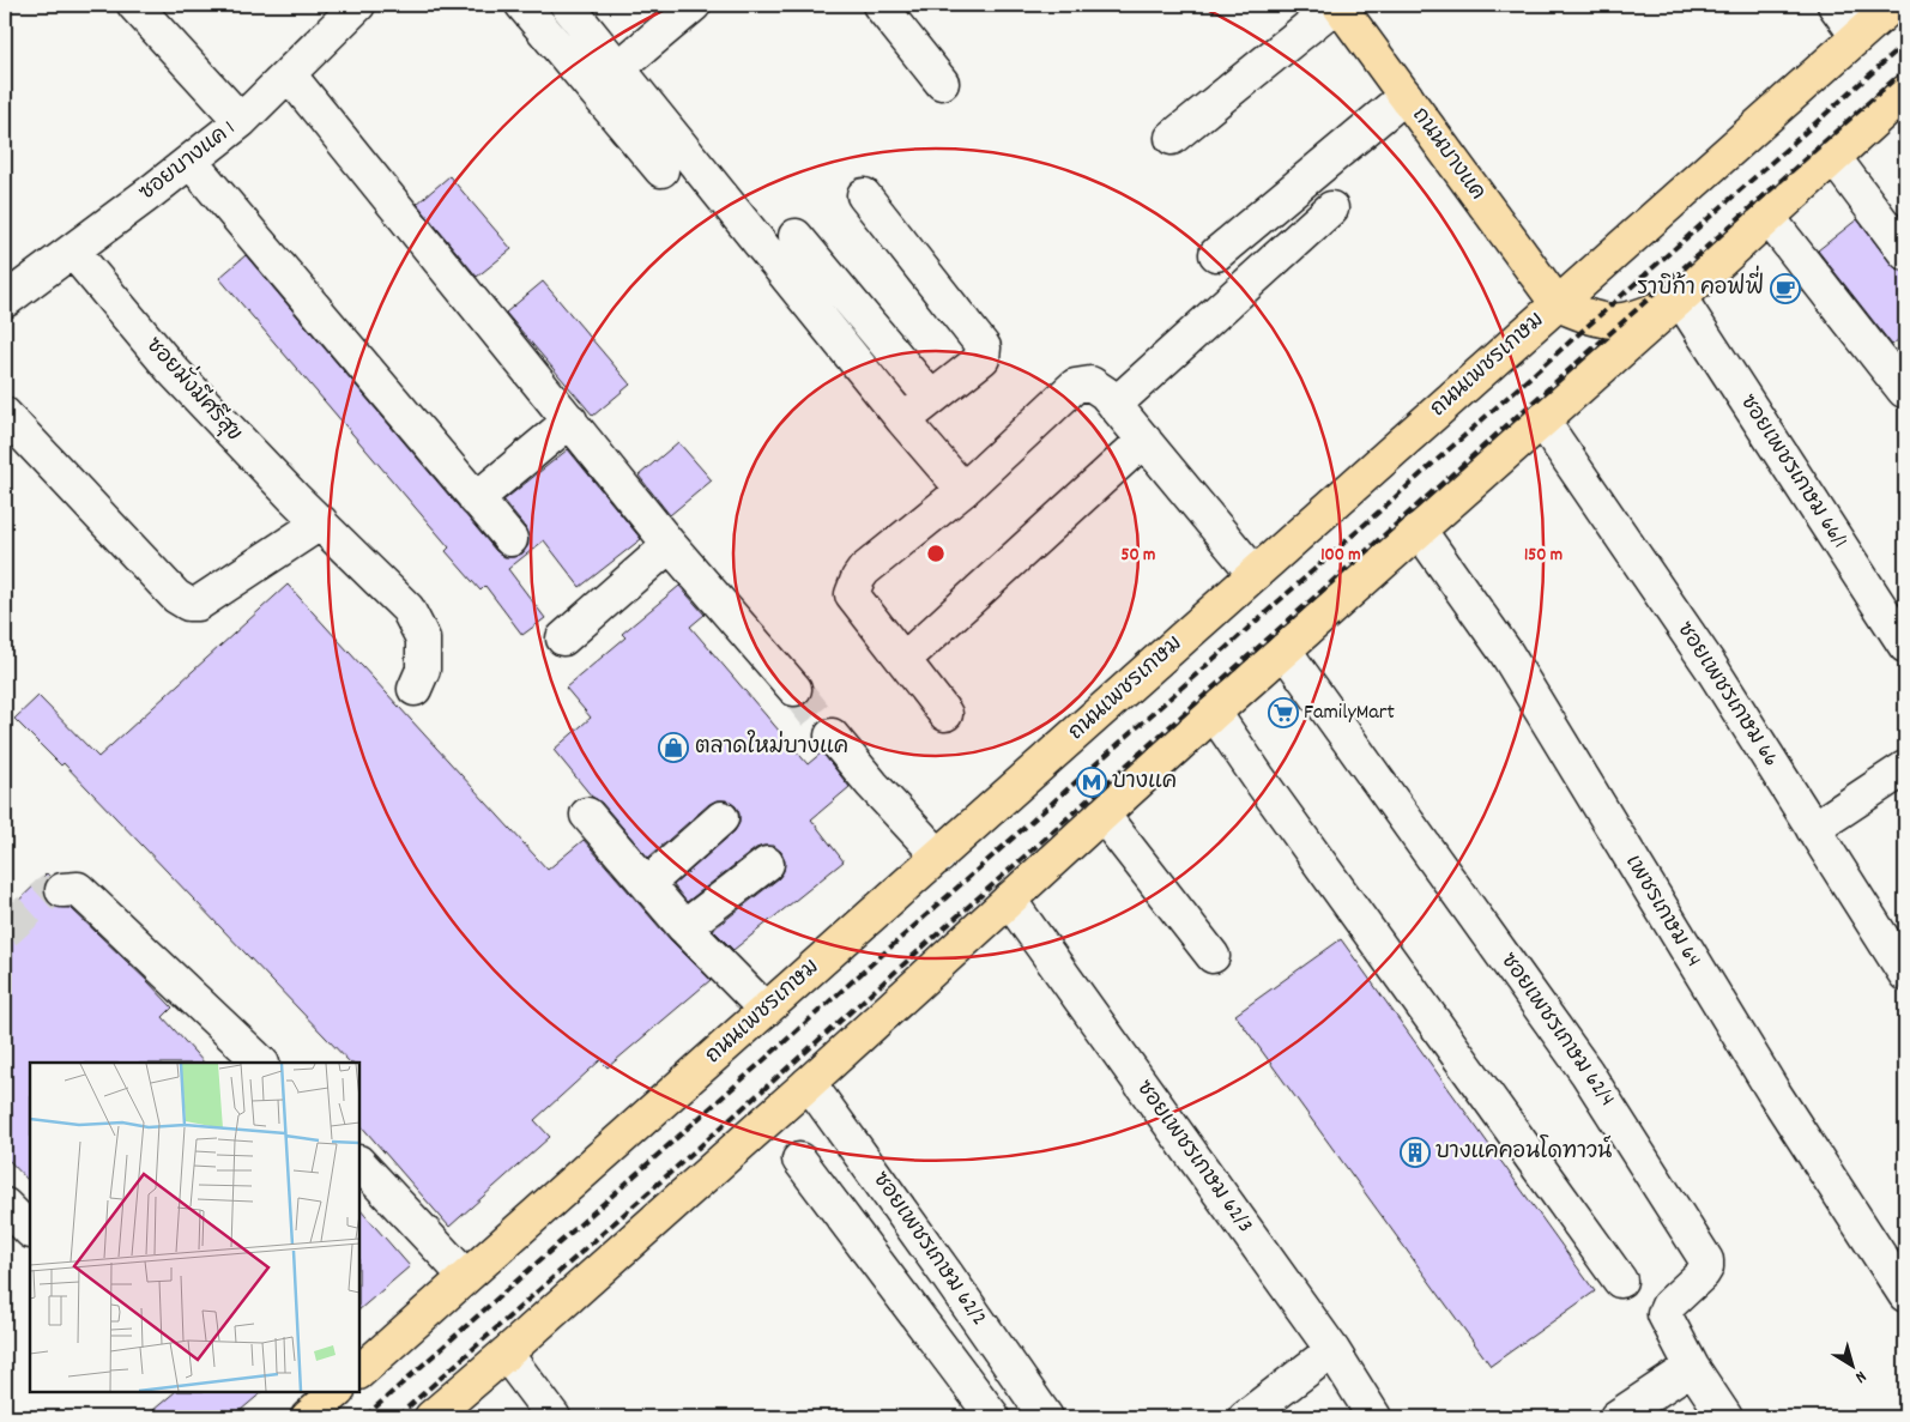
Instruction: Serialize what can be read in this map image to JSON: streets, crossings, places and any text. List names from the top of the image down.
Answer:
{
  "streets": {
    "main road": ["ถนนบางแค", "ถนนเพชรเกษม"],
    "street": [
      "ซอยบางแค 1",
      "ซอยมั่งมีศรีสุข",
      "ซอยเพชรเกษม 66/1",
      "ซอยเพชรเกษม 66",
      "เพชรเกษม 64",
      "ซอยเพชรเกษม 62/4",
      "ซอยเพชรเกษม 62/3",
      "ซอยเพชรเกษม 62/2"
    ]
  },
  "crossings": [
    ["ถนนบางแค", "ถนนเพชรเกษม"],
    ["ซอยบางแค 1", "ซอยมั่งมีศรีสุข"]
  ],
  "places": {
    "cafe": ["ราบิก้า คอฟฟี่"],
    "supermarket": ["FamilyMart"],
    "shop": ["ตลาดใหม่บางแค"],
    "metro station": ["บางแค"],
    "building": ["บางแคคอนโดทาวน์"]
  },
  "north": "bottom right",
  "rings": ["50 m", "100 m", "150 m"]
}
